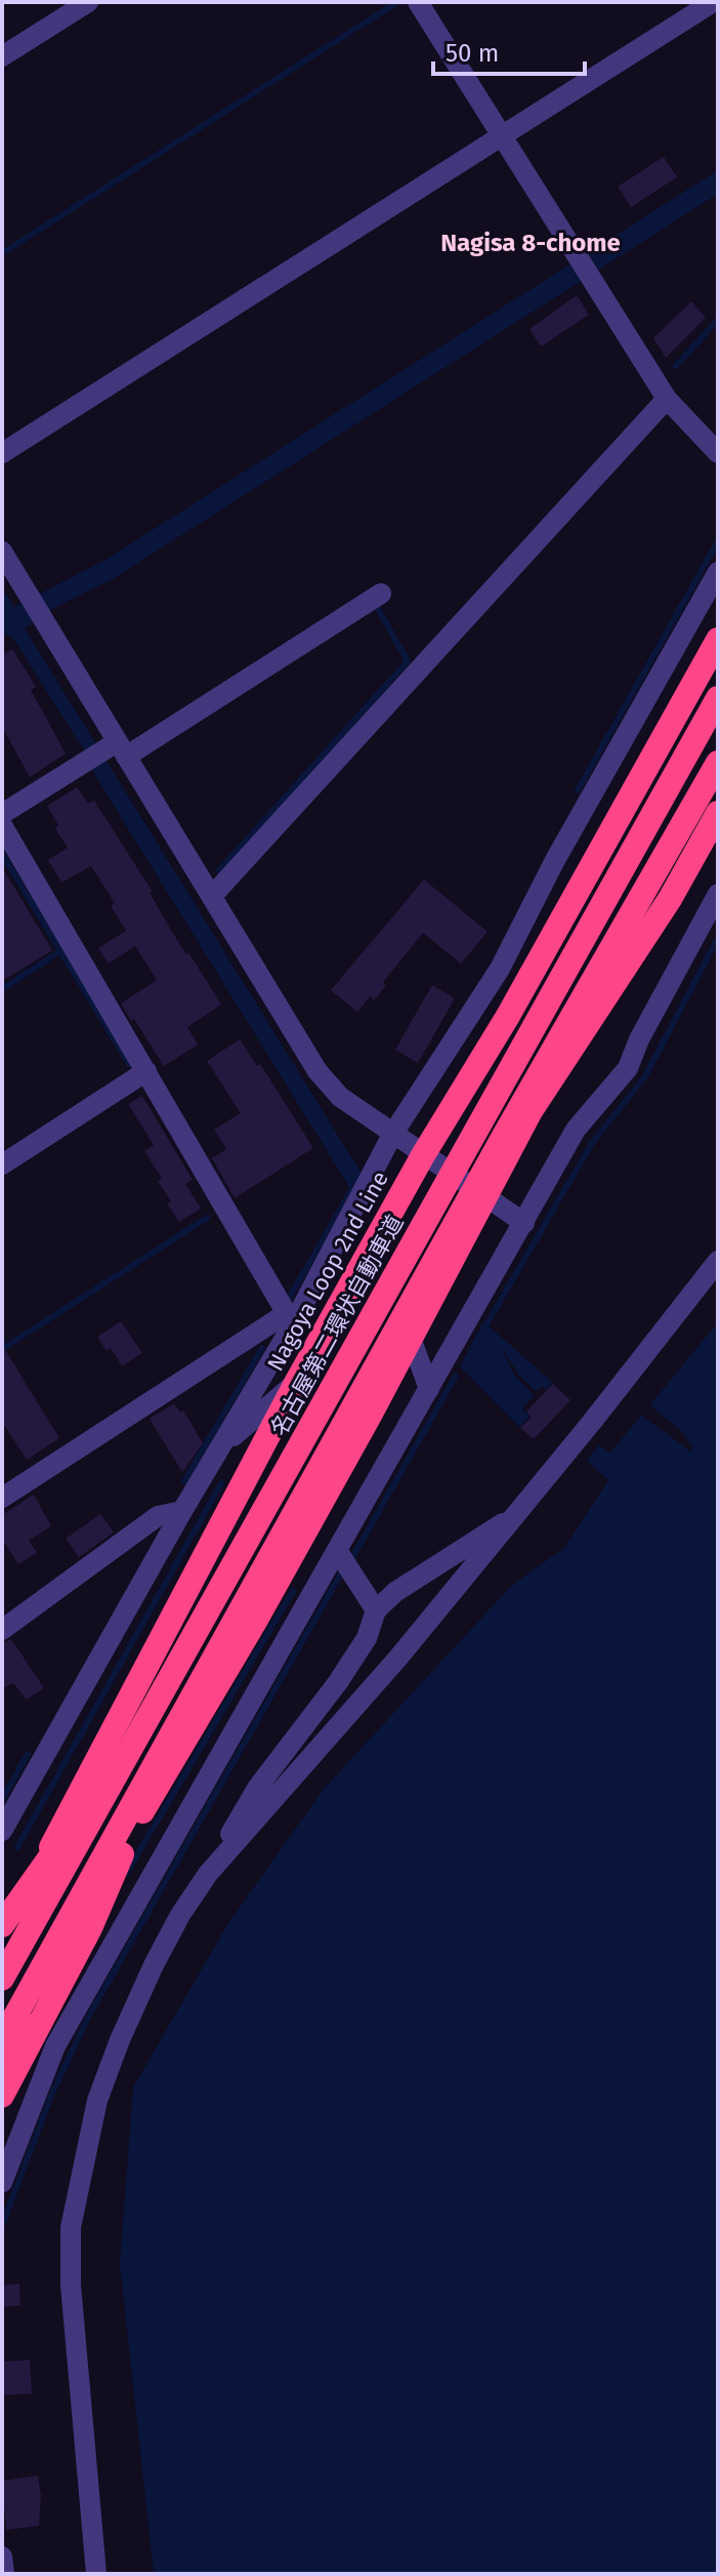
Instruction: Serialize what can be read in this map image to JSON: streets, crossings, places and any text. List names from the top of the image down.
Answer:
{
  "streets": {
    "highway": ["Nagoya Loop 2nd Line", "名古屋第二環状自動車道"]
  },
  "districts": ["Nagisa 8-chome"],
  "scale_bar": "50 m"
}
